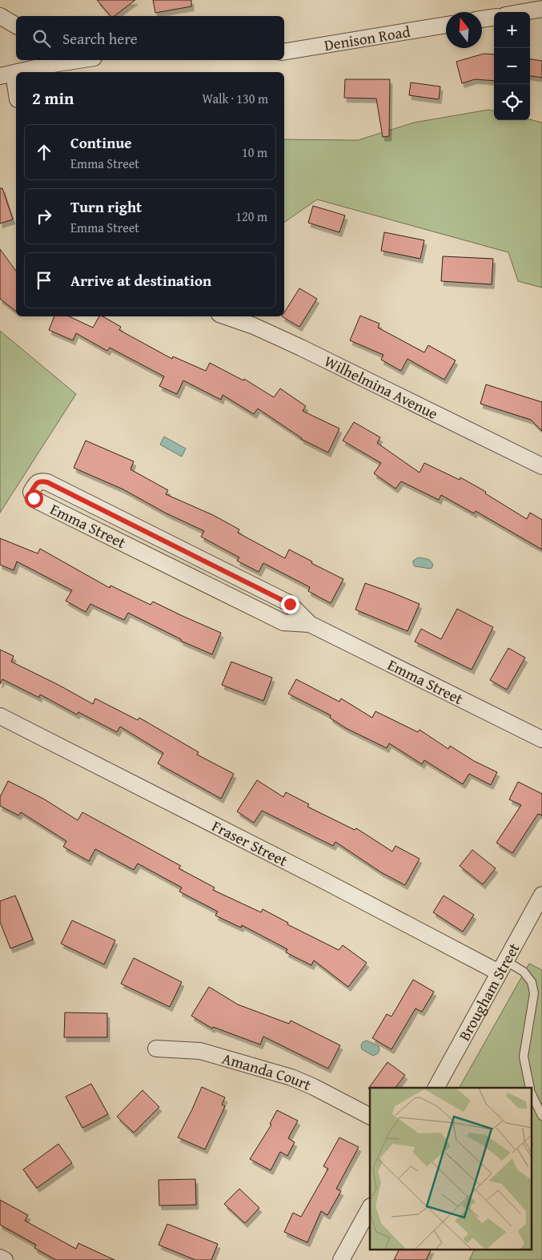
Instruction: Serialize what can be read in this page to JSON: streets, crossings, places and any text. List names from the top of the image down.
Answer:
{
  "streets": {
    "street": [
      "Denison Road",
      "Wilhelmina Avenue",
      "Emma Street",
      "Fraser Street",
      "Brougham Street",
      "Amanda Court"
    ]
  },
  "crossings": [
    ["Fraser Street", "Brougham Street"]
  ],
  "north": "top",
  "page": {
    "map_buttons": ["+", "−"],
    "search": "Search here",
    "heading": ["2 min", "Walk · 130 m"],
    "list": [
      ["Continue", "Emma Street", "10 m"],
      ["Turn right", "Emma Street", "120 m"],
      "Arrive at destination"
    ]
  }
}
